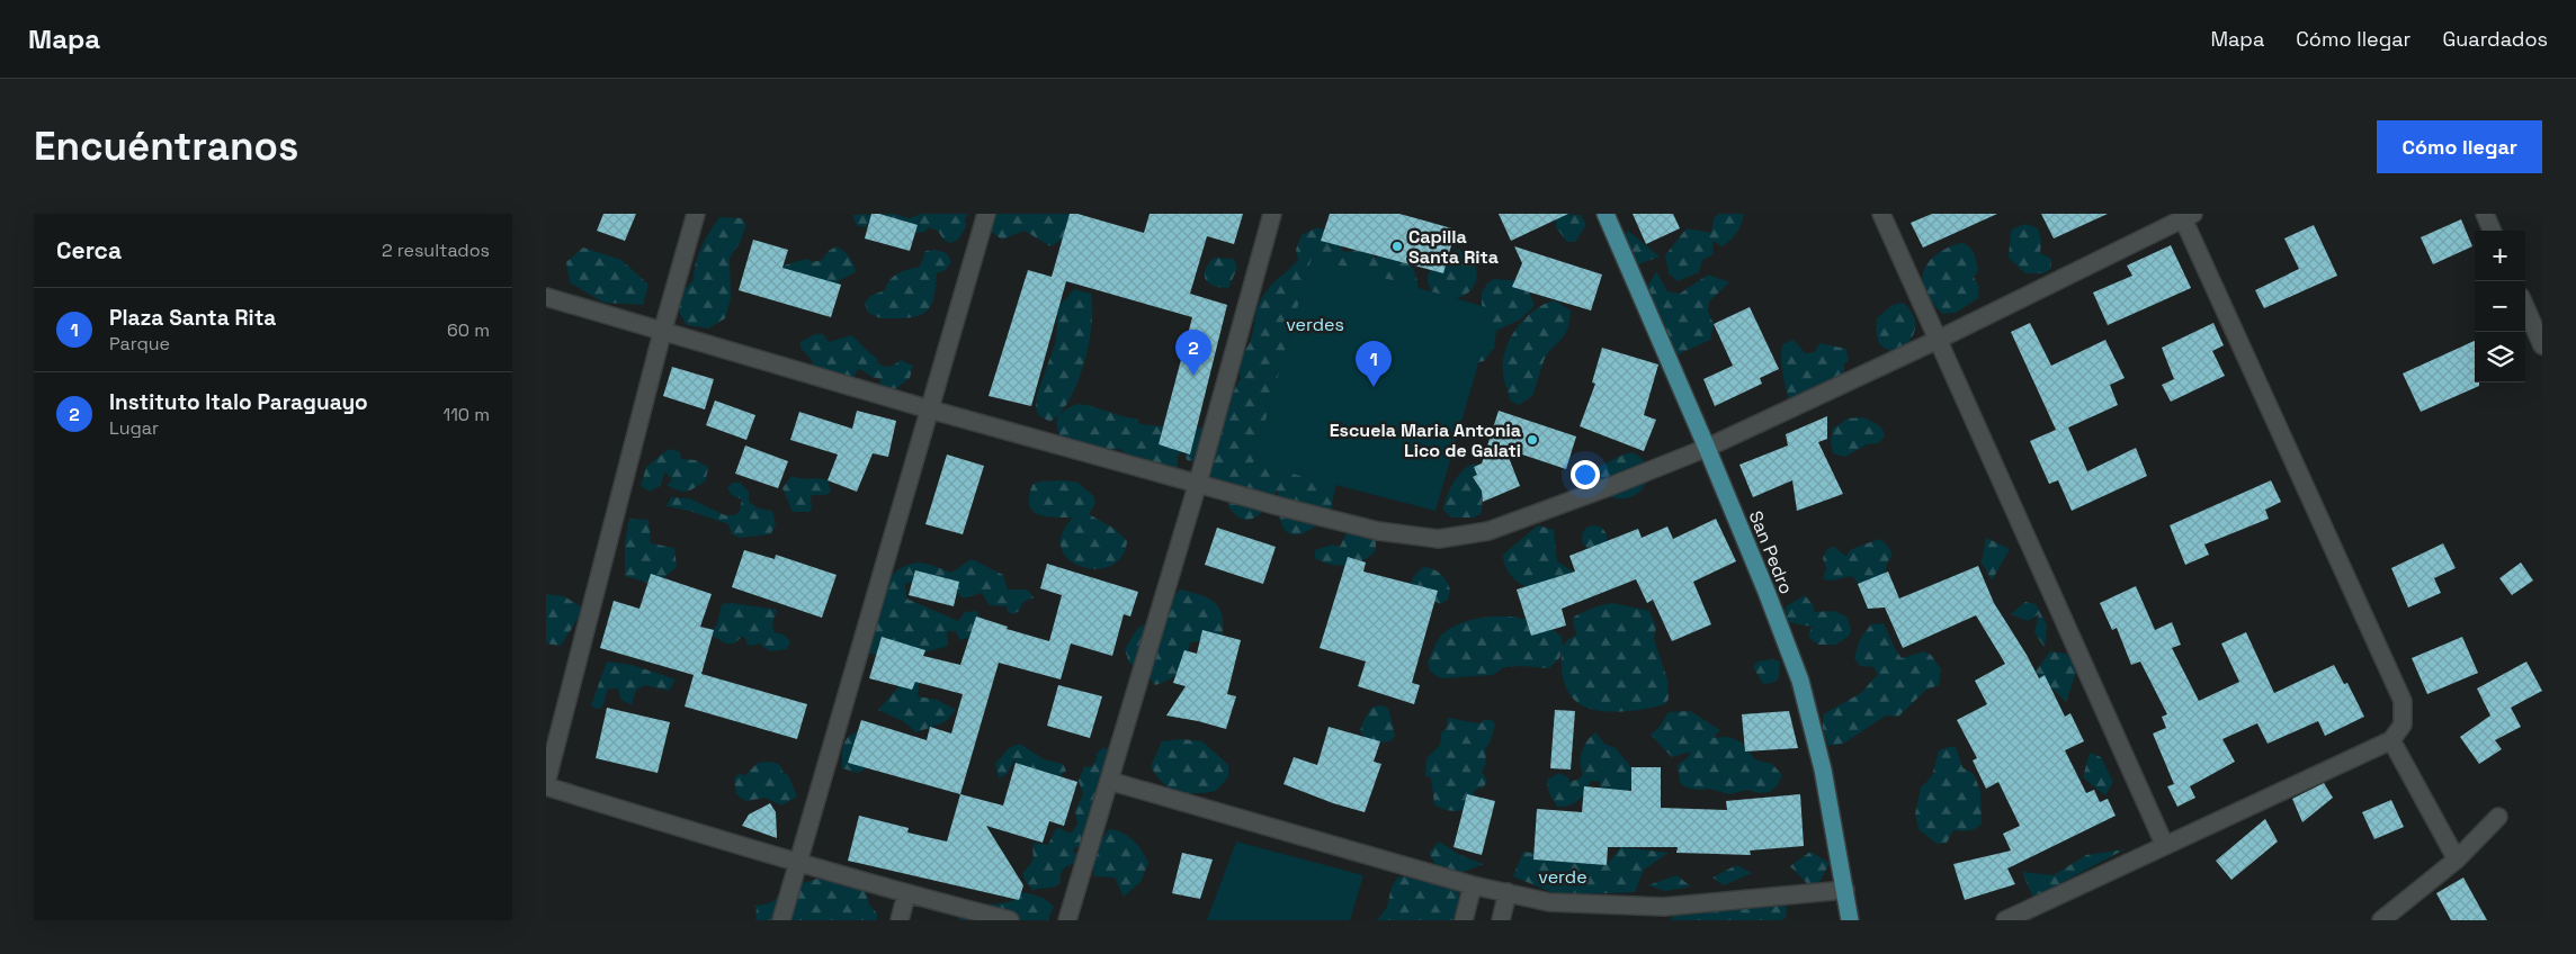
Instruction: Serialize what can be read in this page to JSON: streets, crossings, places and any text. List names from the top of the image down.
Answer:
{
  "streets": {
    "main road": ["San Pedro"]
  },
  "parks": ["verdes", "verde"],
  "places": ["Capilla Santa Rita", "Escuela Maria Antonia Lico de Galati"],
  "page": {
    "header": "Mapa",
    "nav": ["Mapa", "Cómo llegar", "Guardados"],
    "buttons": "Cómo llegar",
    "title": "Encuéntranos",
    "heading": ["Cerca", "2 resultados"],
    "map_buttons": ["+", "−"],
    "list": [
      {
        "mark": "1",
        "name": "Plaza Santa Rita",
        "note": "Parque",
        "value": "60 m"
      },
      {
        "mark": "2",
        "name": "Instituto Italo Paraguayo",
        "note": "Lugar",
        "value": "110 m"
      }
    ],
    "pins": ["2", "1"]
  }
}
